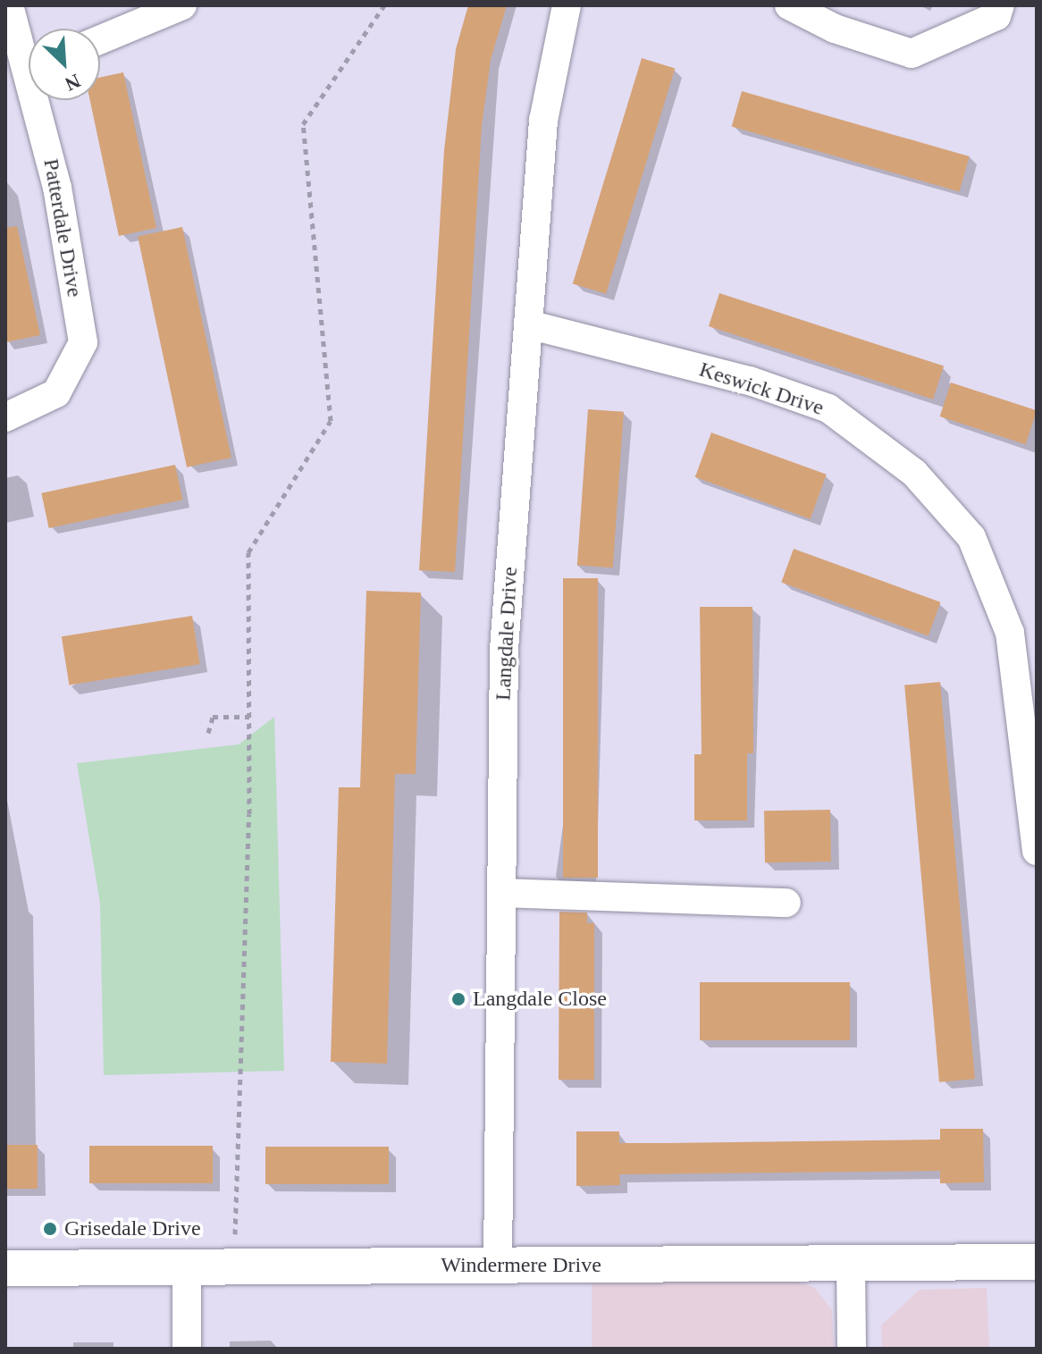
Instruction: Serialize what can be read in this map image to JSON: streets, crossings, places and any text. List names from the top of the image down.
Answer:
{
  "streets": {
    "street": [
      "Patterdale Drive",
      "Keswick Drive",
      "Langdale Drive",
      "Windermere Drive"
    ]
  },
  "crossings": [
    ["Keswick Drive", "Langdale Drive"],
    ["Langdale Drive", "Windermere Drive"]
  ],
  "places": ["Langdale Close", "Grisedale Drive"],
  "north": "bottom right"
}
